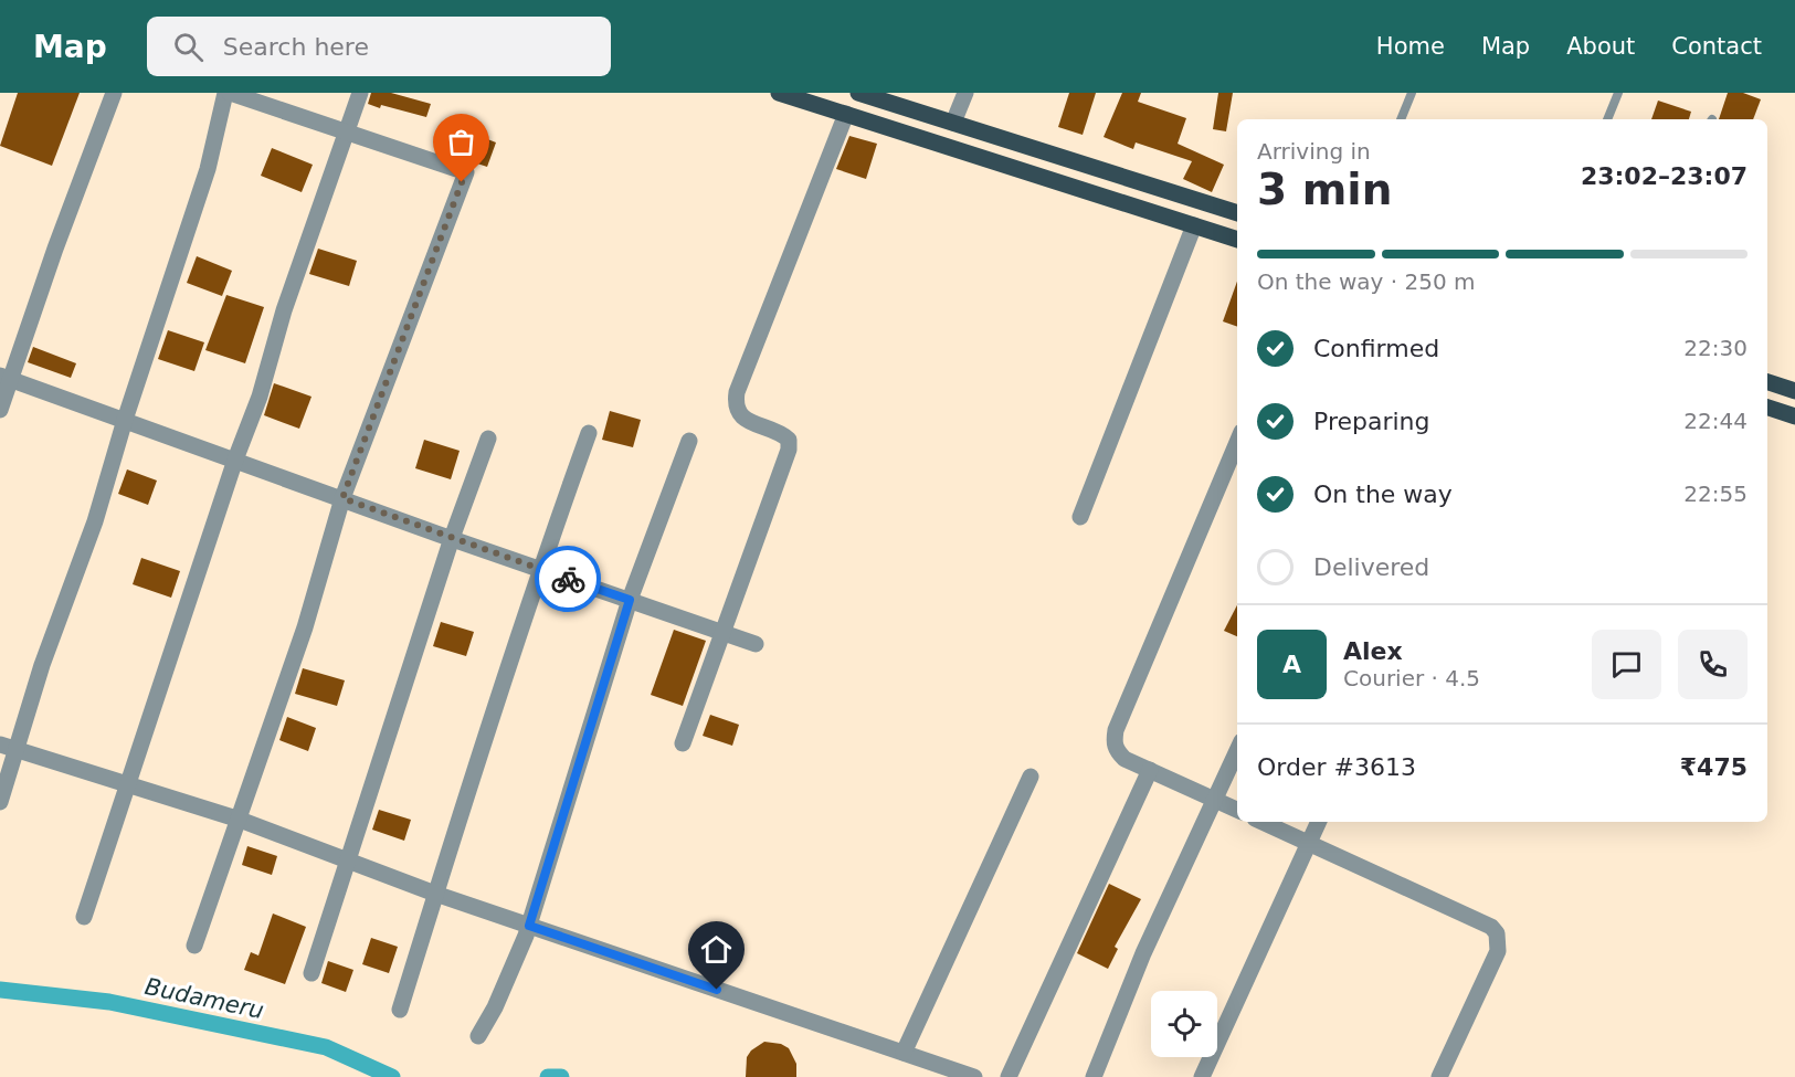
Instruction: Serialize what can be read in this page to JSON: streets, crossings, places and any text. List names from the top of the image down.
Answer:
{
  "water": ["Budameru"],
  "page": {
    "header": "Map",
    "search": "Search here",
    "nav": [
      "Home",
      "Map",
      "About",
      "Contact"
    ],
    "heading": ["3 min", "Arriving in", "23:02–23:07"],
    "panel": [
      "Alex",
      "Courier · 4.5",
      "Order #3613",
      "₹475"
    ],
    "bar": "On the way · 250 m",
    "list": [
      ["Confirmed", "22:30"],
      ["Preparing", "22:44"],
      ["On the way", "22:55"],
      "Delivered"
    ],
    "round": "A"
  }
}
